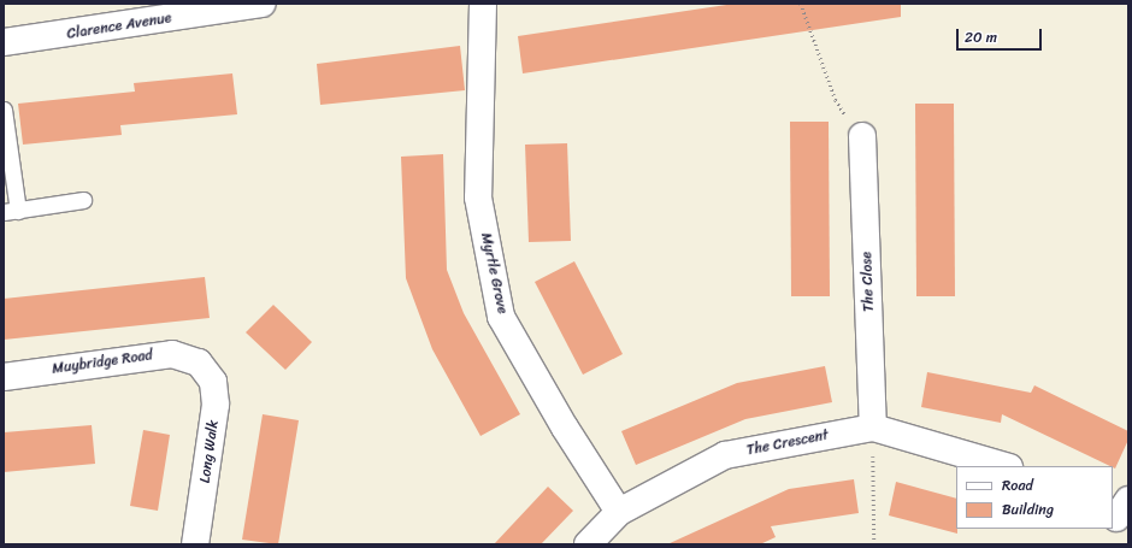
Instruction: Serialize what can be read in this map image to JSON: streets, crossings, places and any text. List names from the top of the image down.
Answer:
{
  "streets": {
    "street": [
      "Clarence Avenue",
      "Myrtle Grove",
      "The Close",
      "Muybridge Road",
      "The Crescent",
      "Long Walk"
    ]
  },
  "crossings": [
    ["Myrtle Grove", "The Crescent"],
    ["The Close", "The Crescent"],
    ["Muybridge Road", "Long Walk"]
  ],
  "legend": ["Road", "Building"],
  "scale_bar": "20 m"
}
